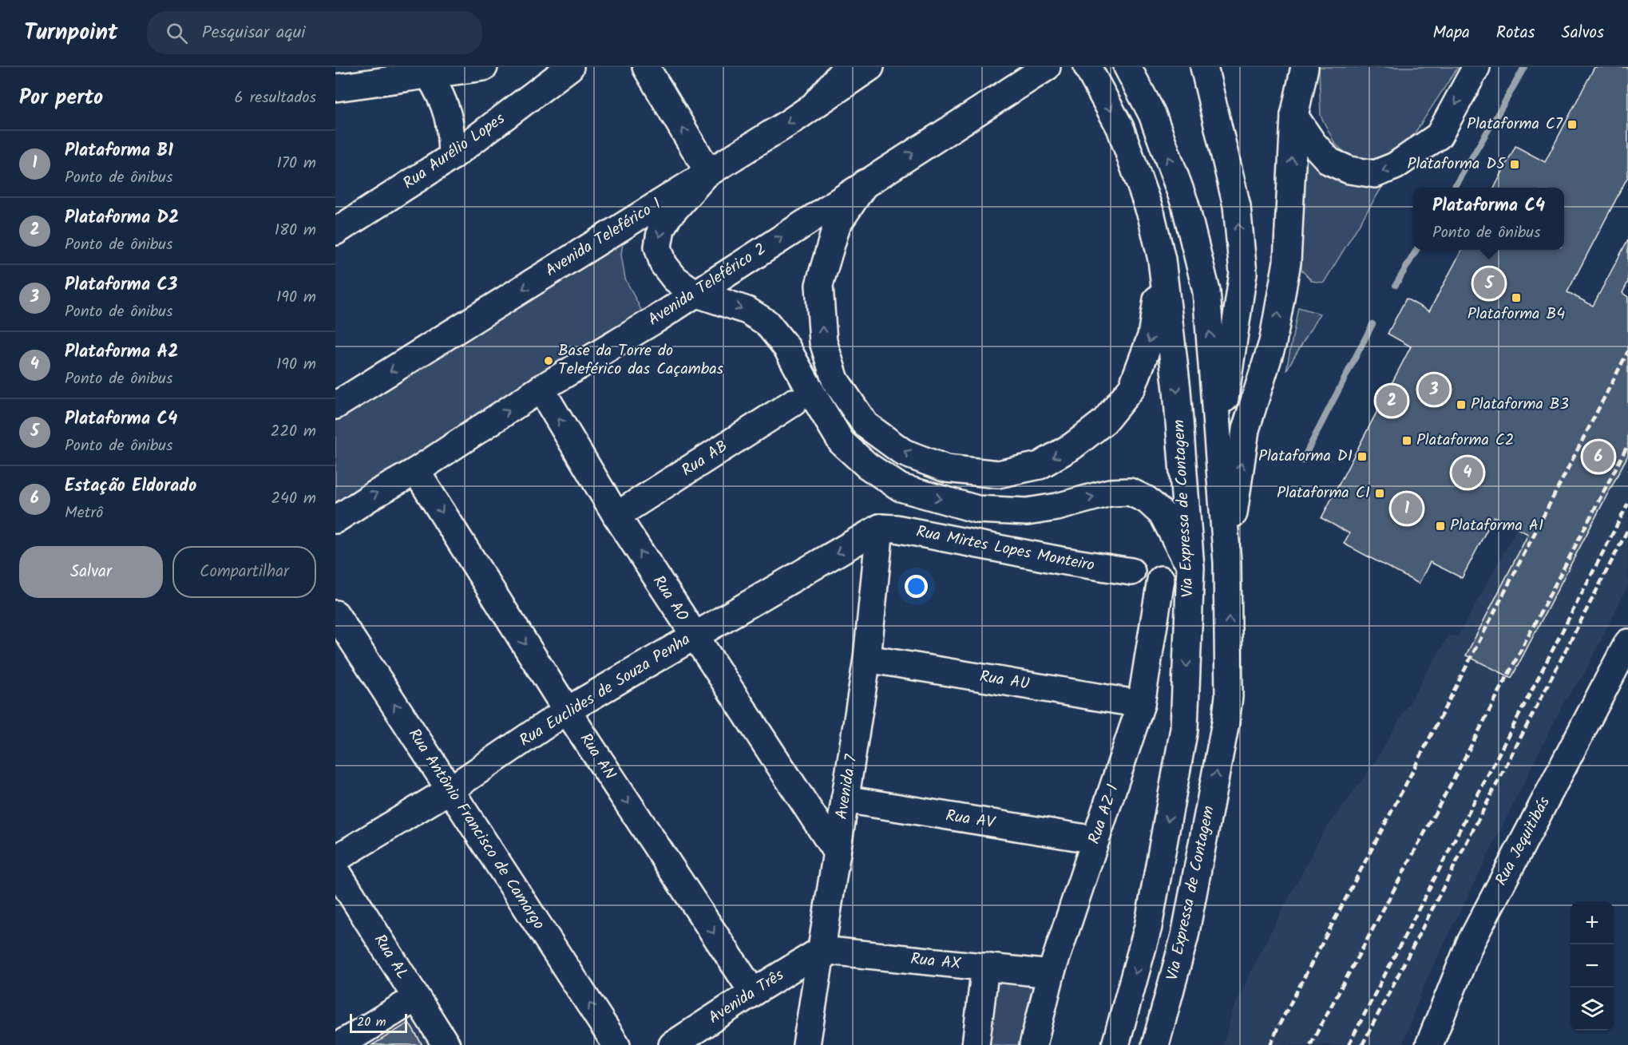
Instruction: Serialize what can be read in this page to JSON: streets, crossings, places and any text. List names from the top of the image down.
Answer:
{
  "streets": {
    "main road": [
      "Rua Aurélio Lopes",
      "Avenida Teleférico 1",
      "Avenida Teleférico 2",
      "Rua AB",
      "Via Expressa de Contagem",
      "Rua Mirtes Lopes Monteiro",
      "Rua AO",
      "Rua AU",
      "Rua Euclides de Souza Penha",
      "Rua AN",
      "Avenida 7",
      "Rua AZ 1",
      "Rua AV",
      "Rua Antônio Francisco de Camargo",
      "Rua Jequitibás",
      "Rua AL",
      "Rua AX",
      "Avenida Três"
    ]
  },
  "crossings": [
    ["Avenida Teleférico 2", "Rua AO"],
    ["Avenida Teleférico 2", "Rua AN"],
    ["Rua AB", "Rua AO"],
    ["Rua Mirtes Lopes Monteiro", "Rua Euclides de Souza Penha"],
    ["Rua Mirtes Lopes Monteiro", "Avenida 7"],
    ["Rua AO", "Rua Euclides de Souza Penha"],
    ["Rua AO", "Avenida 7"],
    ["Rua AU", "Avenida 7"],
    ["Rua AU", "Rua AZ 1"],
    ["Rua Euclides de Souza Penha", "Rua AN"],
    ["Rua Euclides de Souza Penha", "Avenida 7"],
    ["Rua Euclides de Souza Penha", "Rua Antônio Francisco de Camargo"],
    ["Rua AN", "Avenida Três"],
    ["Avenida 7", "Rua AV"],
    ["Avenida 7", "Rua AX"],
    ["Avenida 7", "Avenida Três"],
    ["Rua AZ 1", "Rua AV"],
    ["Rua AZ 1", "Rua AX"],
    ["Rua AX", "Avenida Três"]
  ],
  "one_way": [
    "Avenida Teleférico 1",
    "Avenida Teleférico 2",
    "Rua AO",
    "Rua AN",
    "Rua Antônio Francisco de Camargo"
  ],
  "places": {
    "transit": [
      "Plataforma C7",
      "Plataforma D5",
      "Plataforma B4",
      "Plataforma B3",
      "Plataforma C2",
      "Plataforma D1",
      "Plataforma C1",
      "Plataforma A1"
    ],
    "other": ["Base da Torre do Teleférico das Caçambas"]
  },
  "scale_bar": "20 m",
  "page": {
    "header": "Turnpoint",
    "search": "Pesquisar aqui",
    "nav": ["Mapa", "Rotas", "Salvos"],
    "heading": ["Por perto", "6 resultados"],
    "list": [
      {
        "mark": "1",
        "name": "Plataforma B1",
        "note": "Ponto de ônibus",
        "value": "170 m"
      },
      {
        "mark": "2",
        "name": "Plataforma D2",
        "note": "Ponto de ônibus",
        "value": "180 m"
      },
      {
        "mark": "3",
        "name": "Plataforma C3",
        "note": "Ponto de ônibus",
        "value": "190 m"
      },
      {
        "mark": "4",
        "name": "Plataforma A2",
        "note": "Ponto de ônibus",
        "value": "190 m"
      },
      {
        "mark": "5",
        "name": "Plataforma C4",
        "note": "Ponto de ônibus",
        "value": "220 m"
      },
      {
        "mark": "6",
        "name": "Estação Eldorado",
        "note": "Metrô",
        "value": "240 m"
      }
    ],
    "popup": ["Plataforma C4", "Ponto de ônibus"],
    "pins": [
      "5",
      "3",
      "2",
      "6",
      "4",
      "1"
    ],
    "buttons": ["Salvar", "Compartilhar"],
    "map_buttons": ["+", "−"],
    "scale": "20 m"
  }
}
